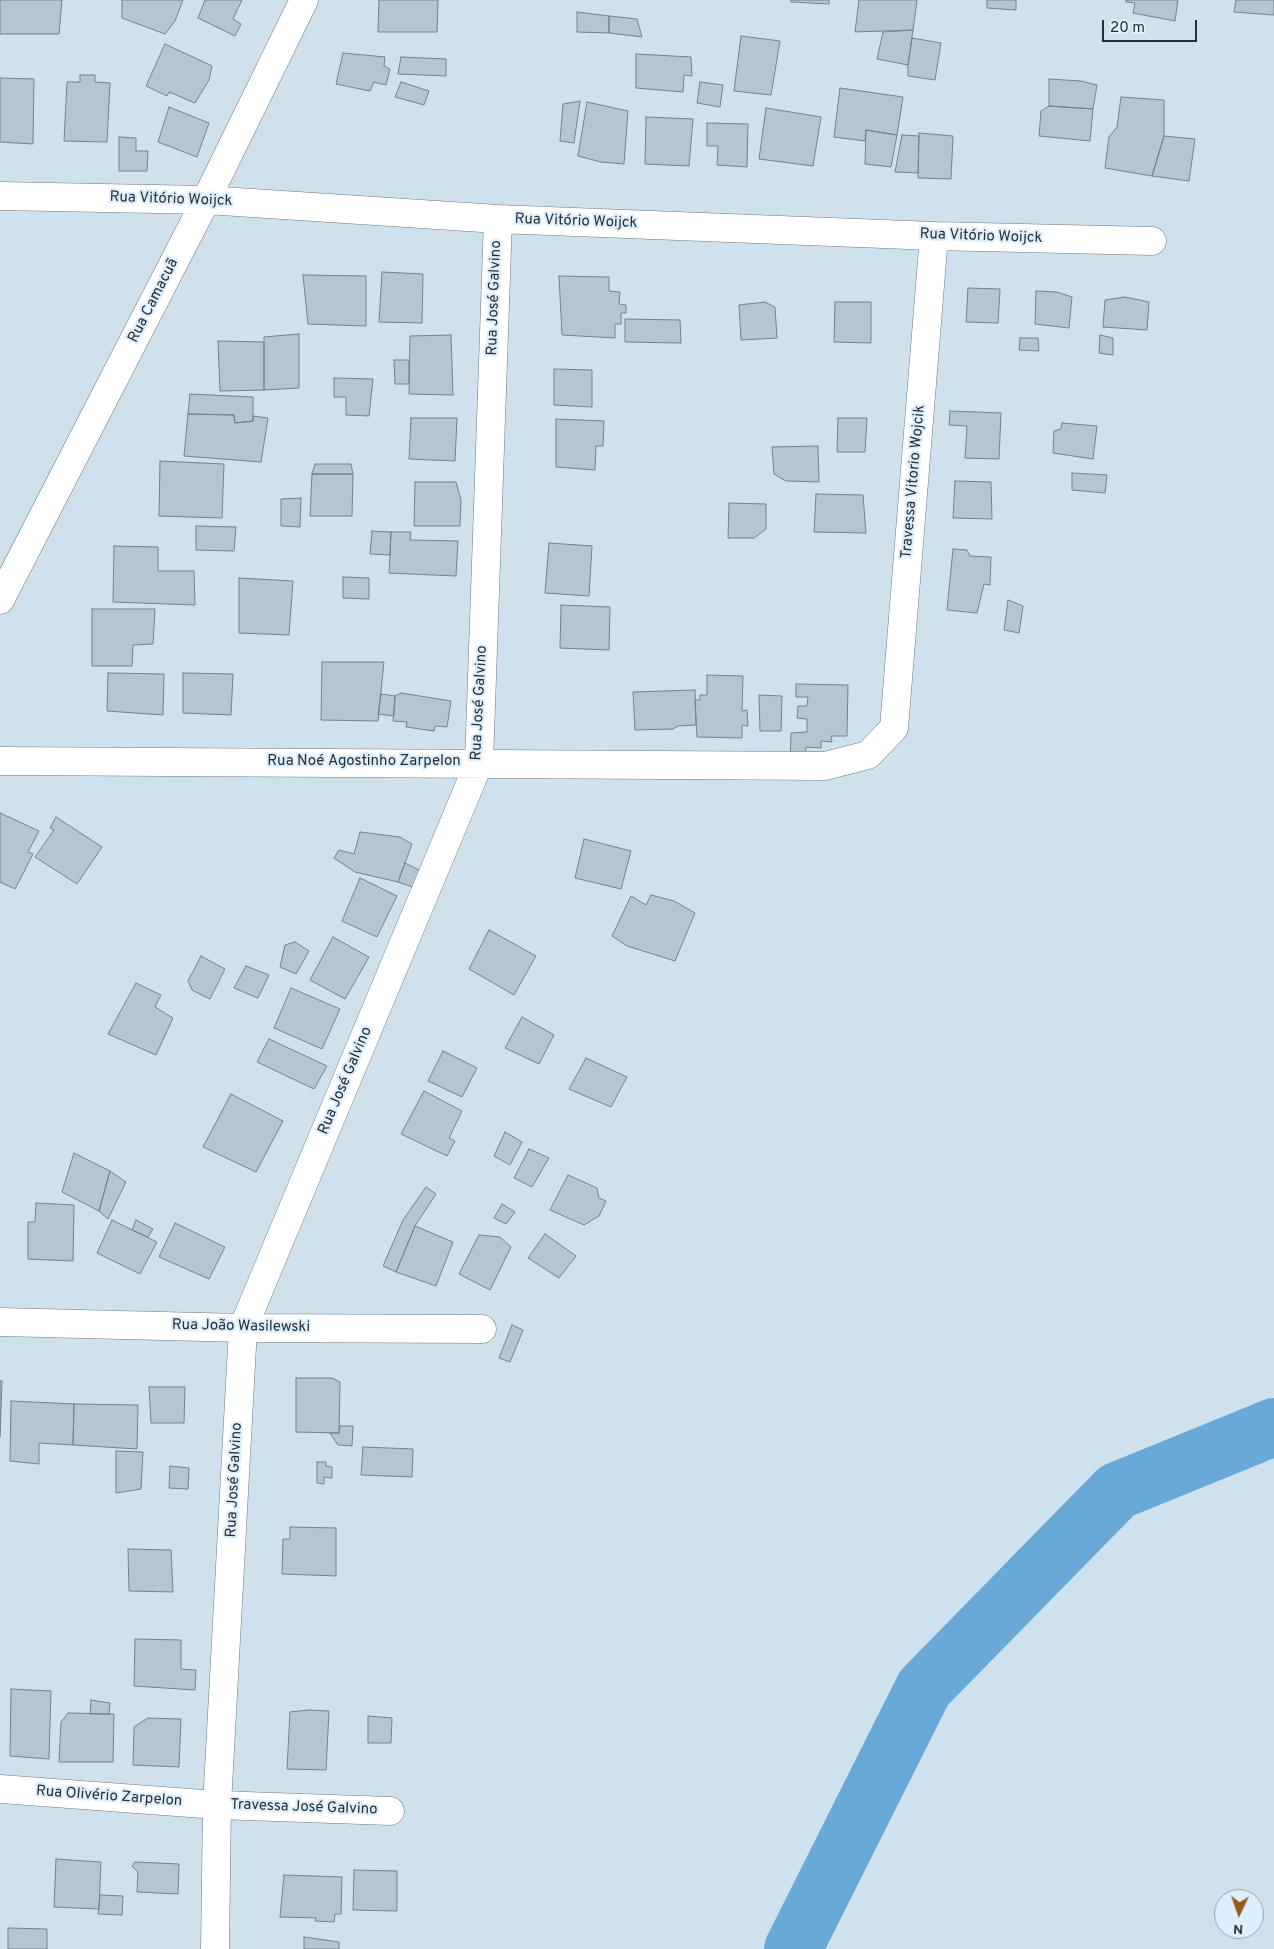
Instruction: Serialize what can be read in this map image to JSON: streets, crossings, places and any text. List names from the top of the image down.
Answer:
{
  "streets": {
    "street": [
      "Rua Vitório Woijck",
      "Rua José Galvino",
      "Rua Camacuã",
      "Travessa Vitorio Wojcik",
      "Rua Noé Agostinho Zarpelon",
      "Rua João Wasilewski",
      "Rua Olivério Zarpelon",
      "Travessa José Galvino"
    ]
  },
  "crossings": [
    ["Rua Vitório Woijck", "Rua José Galvino"],
    ["Rua Vitório Woijck", "Rua Camacuã"],
    ["Rua Vitório Woijck", "Travessa Vitorio Wojcik"],
    ["Rua José Galvino", "Rua Noé Agostinho Zarpelon"],
    ["Rua José Galvino", "Rua João Wasilewski"],
    ["Rua José Galvino", "Rua Olivério Zarpelon"],
    ["Rua José Galvino", "Travessa José Galvino"],
    ["Travessa Vitorio Wojcik", "Rua Noé Agostinho Zarpelon"],
    ["Rua Olivério Zarpelon", "Travessa José Galvino"]
  ],
  "scale_bar": "20 m",
  "north": "bottom"
}
